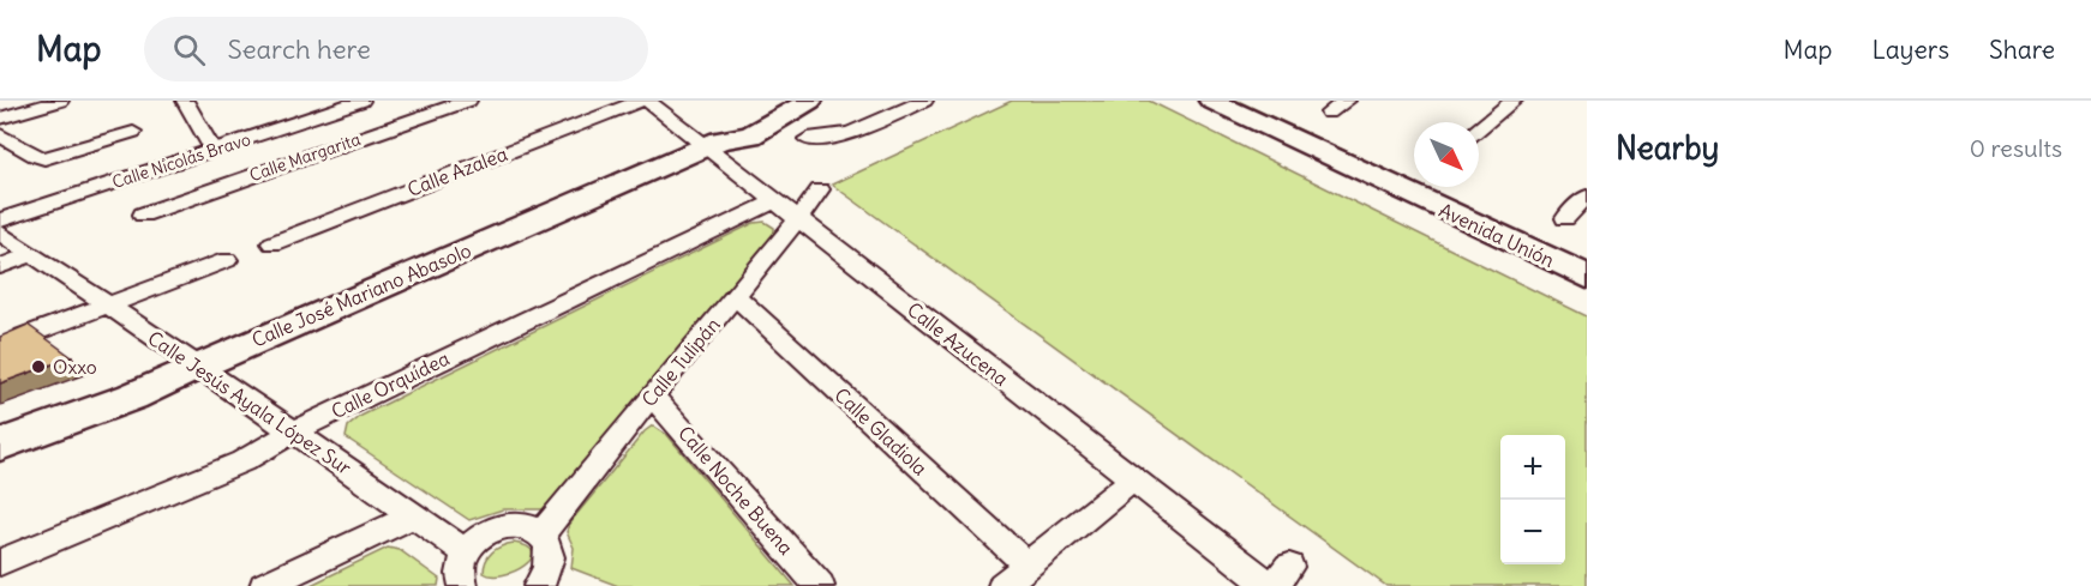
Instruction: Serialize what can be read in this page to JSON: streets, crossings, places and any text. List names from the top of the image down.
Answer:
{
  "streets": {
    "street": [
      "Calle Margarita",
      "Calle Nicolás Bravo",
      "Calle Azalea",
      "Avenida Unión",
      "Calle José Mariano Abasolo",
      "Calle Azucena",
      "Calle Tulipán",
      "Calle Orquídea",
      "Calle Jesús Ayala López Sur",
      "Calle Gladiola",
      "Calle Noche Buena"
    ]
  },
  "crossings": [
    ["Calle José Mariano Abasolo", "Calle Azucena"],
    ["Calle José Mariano Abasolo", "Calle Jesús Ayala López Sur"],
    ["Calle Azucena", "Calle Tulipán"],
    ["Calle Azucena", "Calle Orquídea"],
    ["Calle Tulipán", "Calle Gladiola"],
    ["Calle Tulipán", "Calle Noche Buena"],
    ["Calle Orquídea", "Calle Jesús Ayala López Sur"]
  ],
  "places": ["Oxxo"],
  "north": "bottom right",
  "page": {
    "header": "Map",
    "search": "Search here",
    "nav": ["Map", "Layers", "Share"],
    "heading": ["Nearby", "0 results"],
    "map_buttons": ["+", "−"]
  }
}
